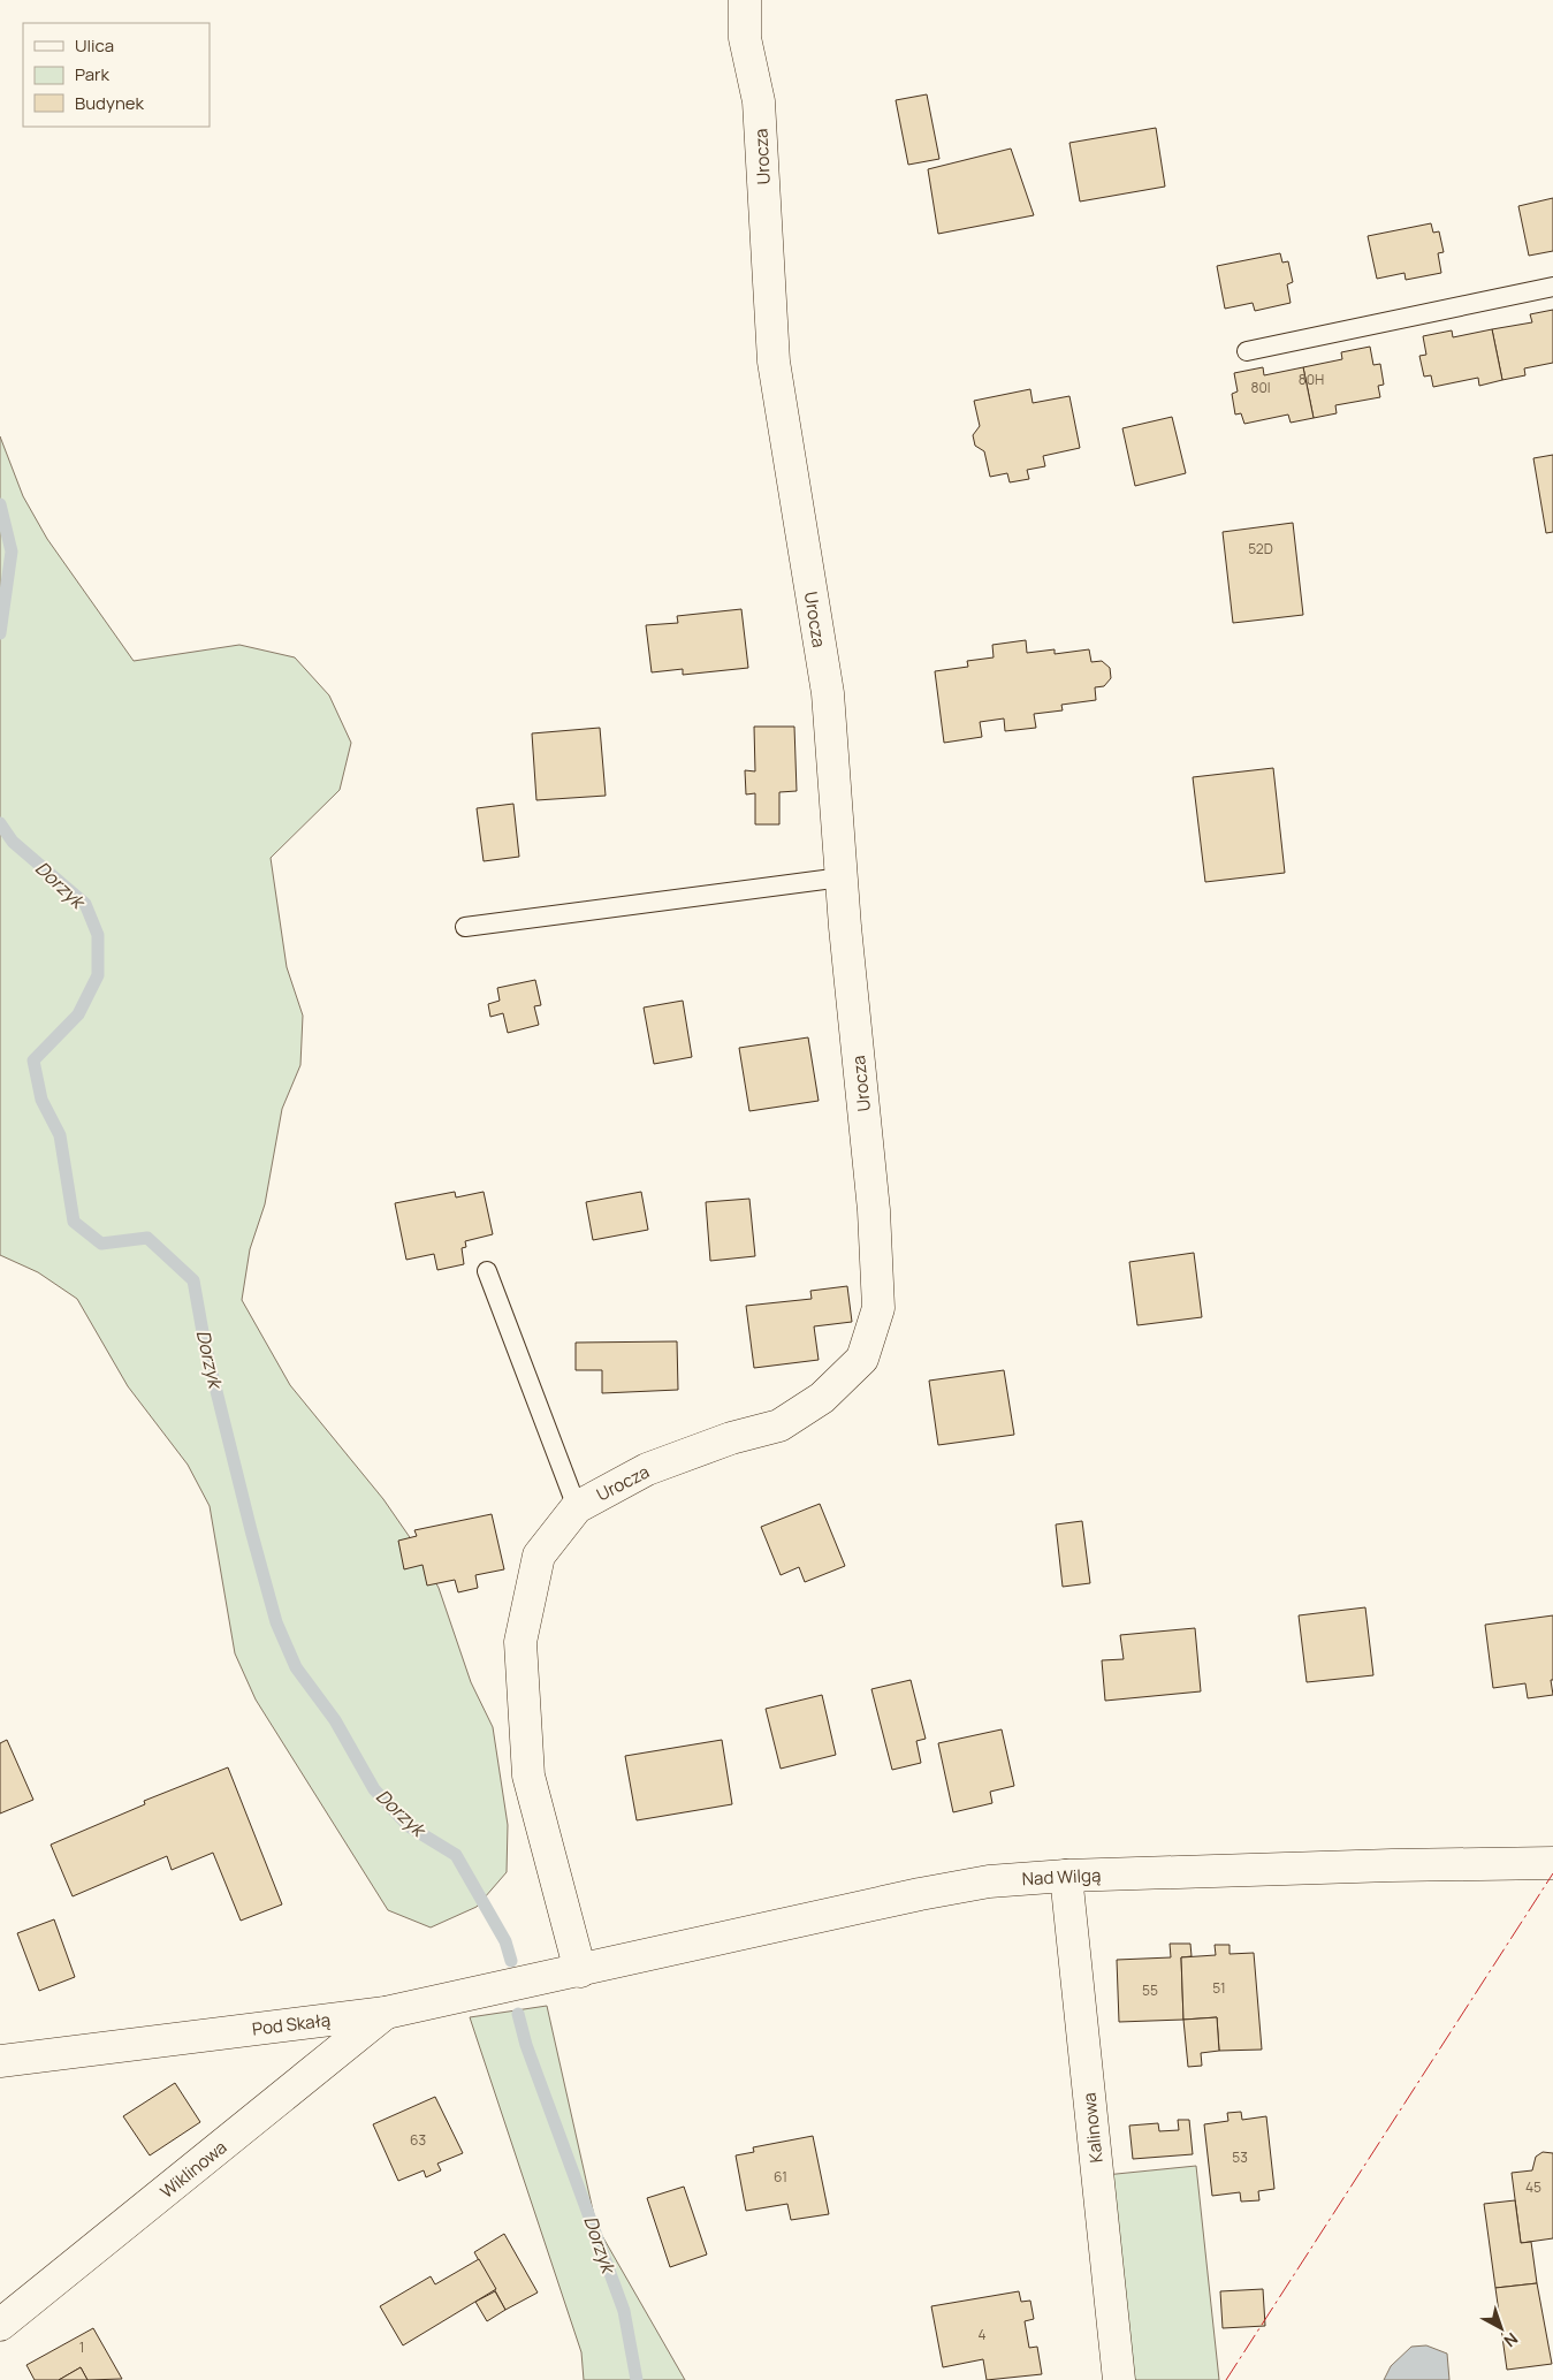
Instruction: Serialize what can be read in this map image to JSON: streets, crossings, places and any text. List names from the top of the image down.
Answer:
{
  "streets": {
    "street": [
      "Urocza",
      "Nad Wilgą",
      "Pod Skałą",
      "Kalinowa",
      "Wiklinowa"
    ]
  },
  "crossings": [
    ["Urocza", "Nad Wilgą"],
    ["Urocza", "Pod Skałą"],
    ["Nad Wilgą", "Pod Skałą"],
    ["Nad Wilgą", "Kalinowa"],
    ["Pod Skałą", "Wiklinowa"]
  ],
  "water": ["Dorzyk"],
  "house_numbers": [
    "80H",
    "80I",
    "52D",
    "51",
    "55",
    "63",
    "53",
    "61",
    "45",
    "4",
    "1"
  ],
  "legend": ["Ulica", "Park", "Budynek"],
  "north": "bottom right"
}
